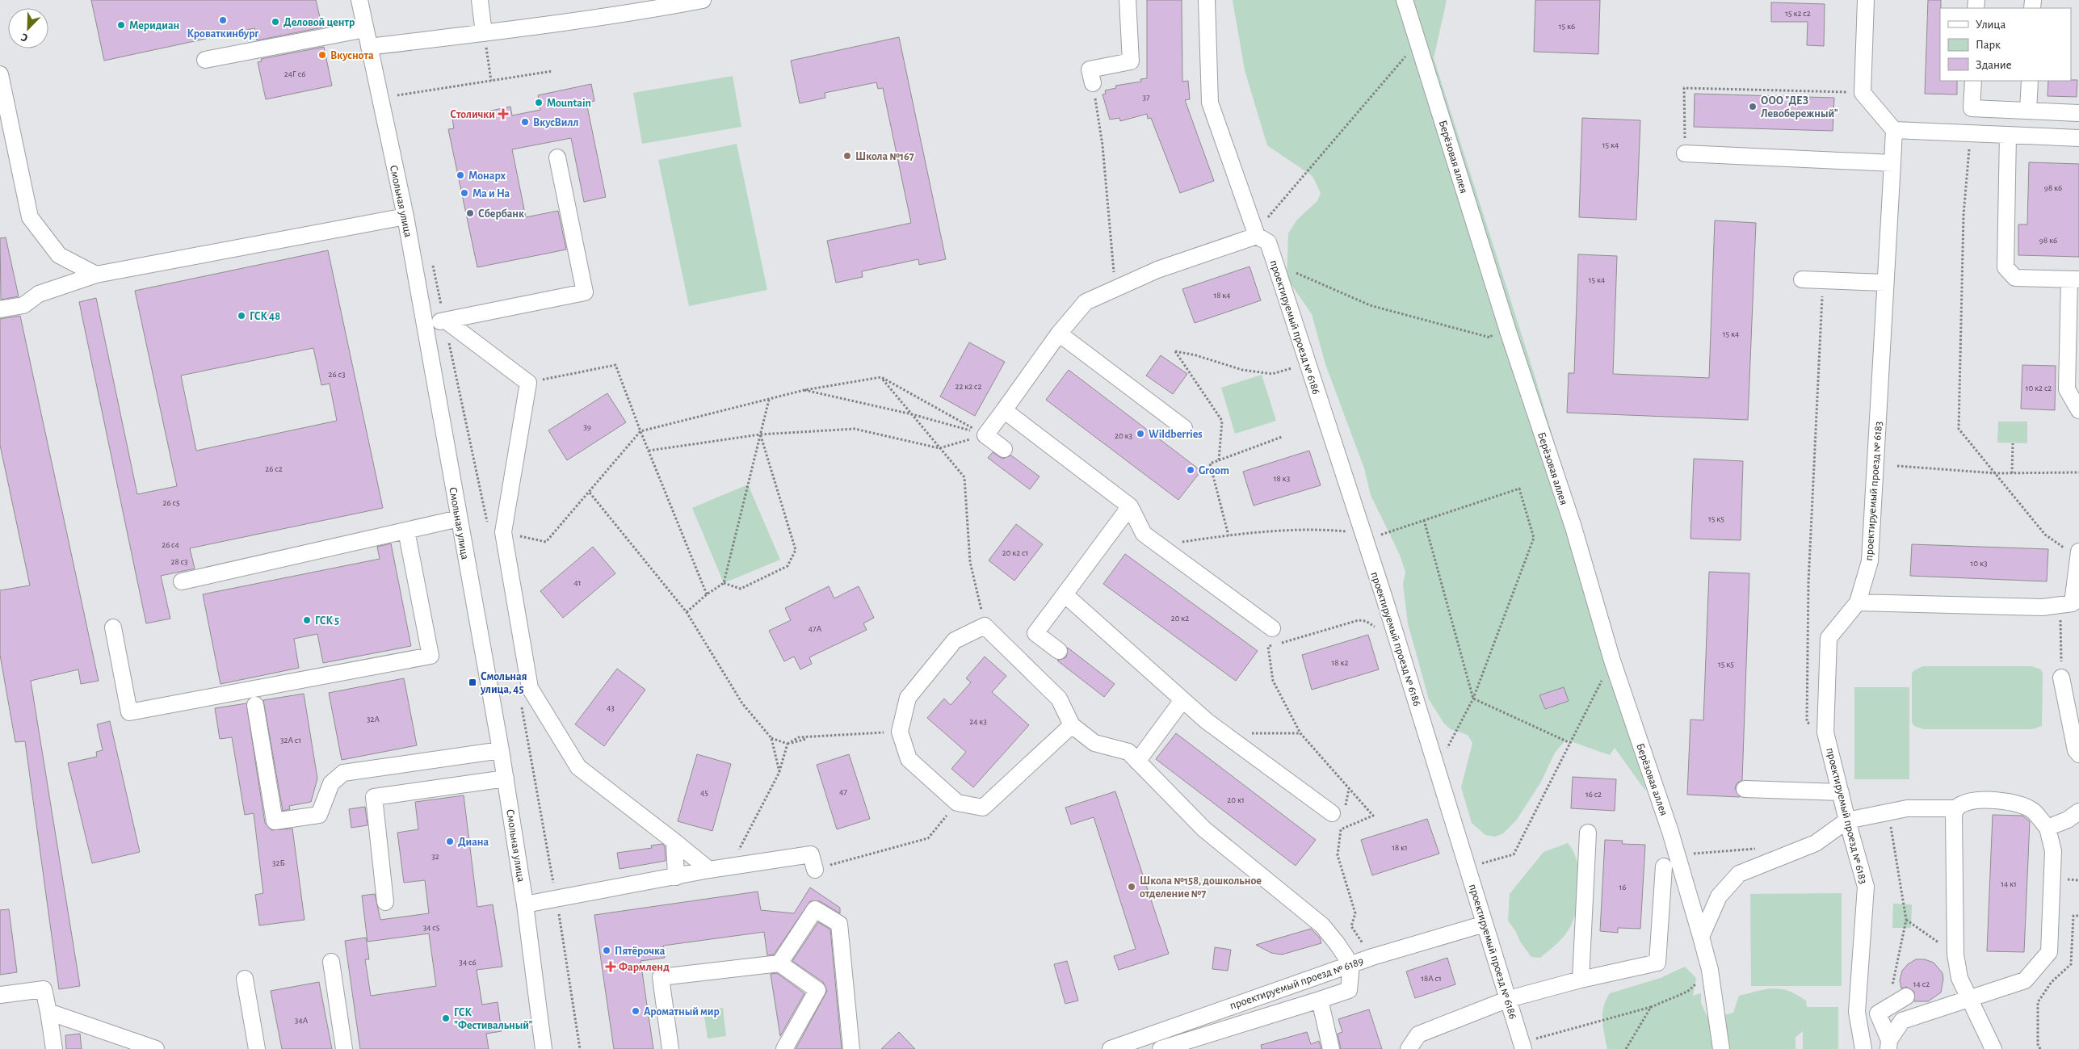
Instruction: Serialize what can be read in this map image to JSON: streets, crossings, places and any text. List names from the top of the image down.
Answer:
{
  "streets": {
    "street": [
      "Берёзовая аллея",
      "Смольная улица",
      "проектируемый проезд № 6186",
      "проектируемый проезд № 6183",
      "проектируемый проезд № 6189"
    ]
  },
  "crossings": [
    ["проектируемый проезд № 6186", "проектируемый проезд № 6189"]
  ],
  "places": {
    "other": [
      "Кроваткинбург",
      "Деловой центр",
      "Меридиан",
      "Вкуснота",
      "Mountain",
      "ООО \"ДЕЗ Левобережный\"",
      "ВкусВилл",
      "Школа №167",
      "Монарх",
      "Ма и На",
      "Сбербанк",
      "ГСК 48",
      "Wildberries",
      "Groom",
      "ГСК 5",
      "Диана",
      "Школа №158, дошкольное отделение №7",
      "Пятёрочка",
      "Ароматный мир",
      "ГСК \"Фестивальный\""
    ],
    "health": ["Столички", "Фармленд"],
    "transit": ["Смольная улица, 45"]
  },
  "house_numbers": [
    "15 к2 с2",
    "15 к6",
    "24Г с6",
    "37",
    "15 к4",
    "98 к6",
    "98 к6",
    "15 к4",
    "18 к4",
    "15 к4",
    "26 с3",
    "22 к2 с2",
    "10 к2 с2",
    "39",
    "20 к3",
    "26 с2",
    "18 к3",
    "26 с5",
    "15 к5",
    "26 с4",
    "20 к2 с1",
    "28 с3",
    "10 к3",
    "41",
    "20 к2",
    "47А",
    "18 к2",
    "15 к5",
    "43",
    "32А",
    "24 к3",
    "32А с1",
    "47",
    "45",
    "16 с2",
    "20 к1",
    "18 к1",
    "32",
    "32Б",
    "14 к1",
    "16",
    "34 с5",
    "34 с6",
    "18А с1",
    "14 с2",
    "34А"
  ],
  "legend": ["Улица", "Парк", "Здание"],
  "north": "bottom left"
}
